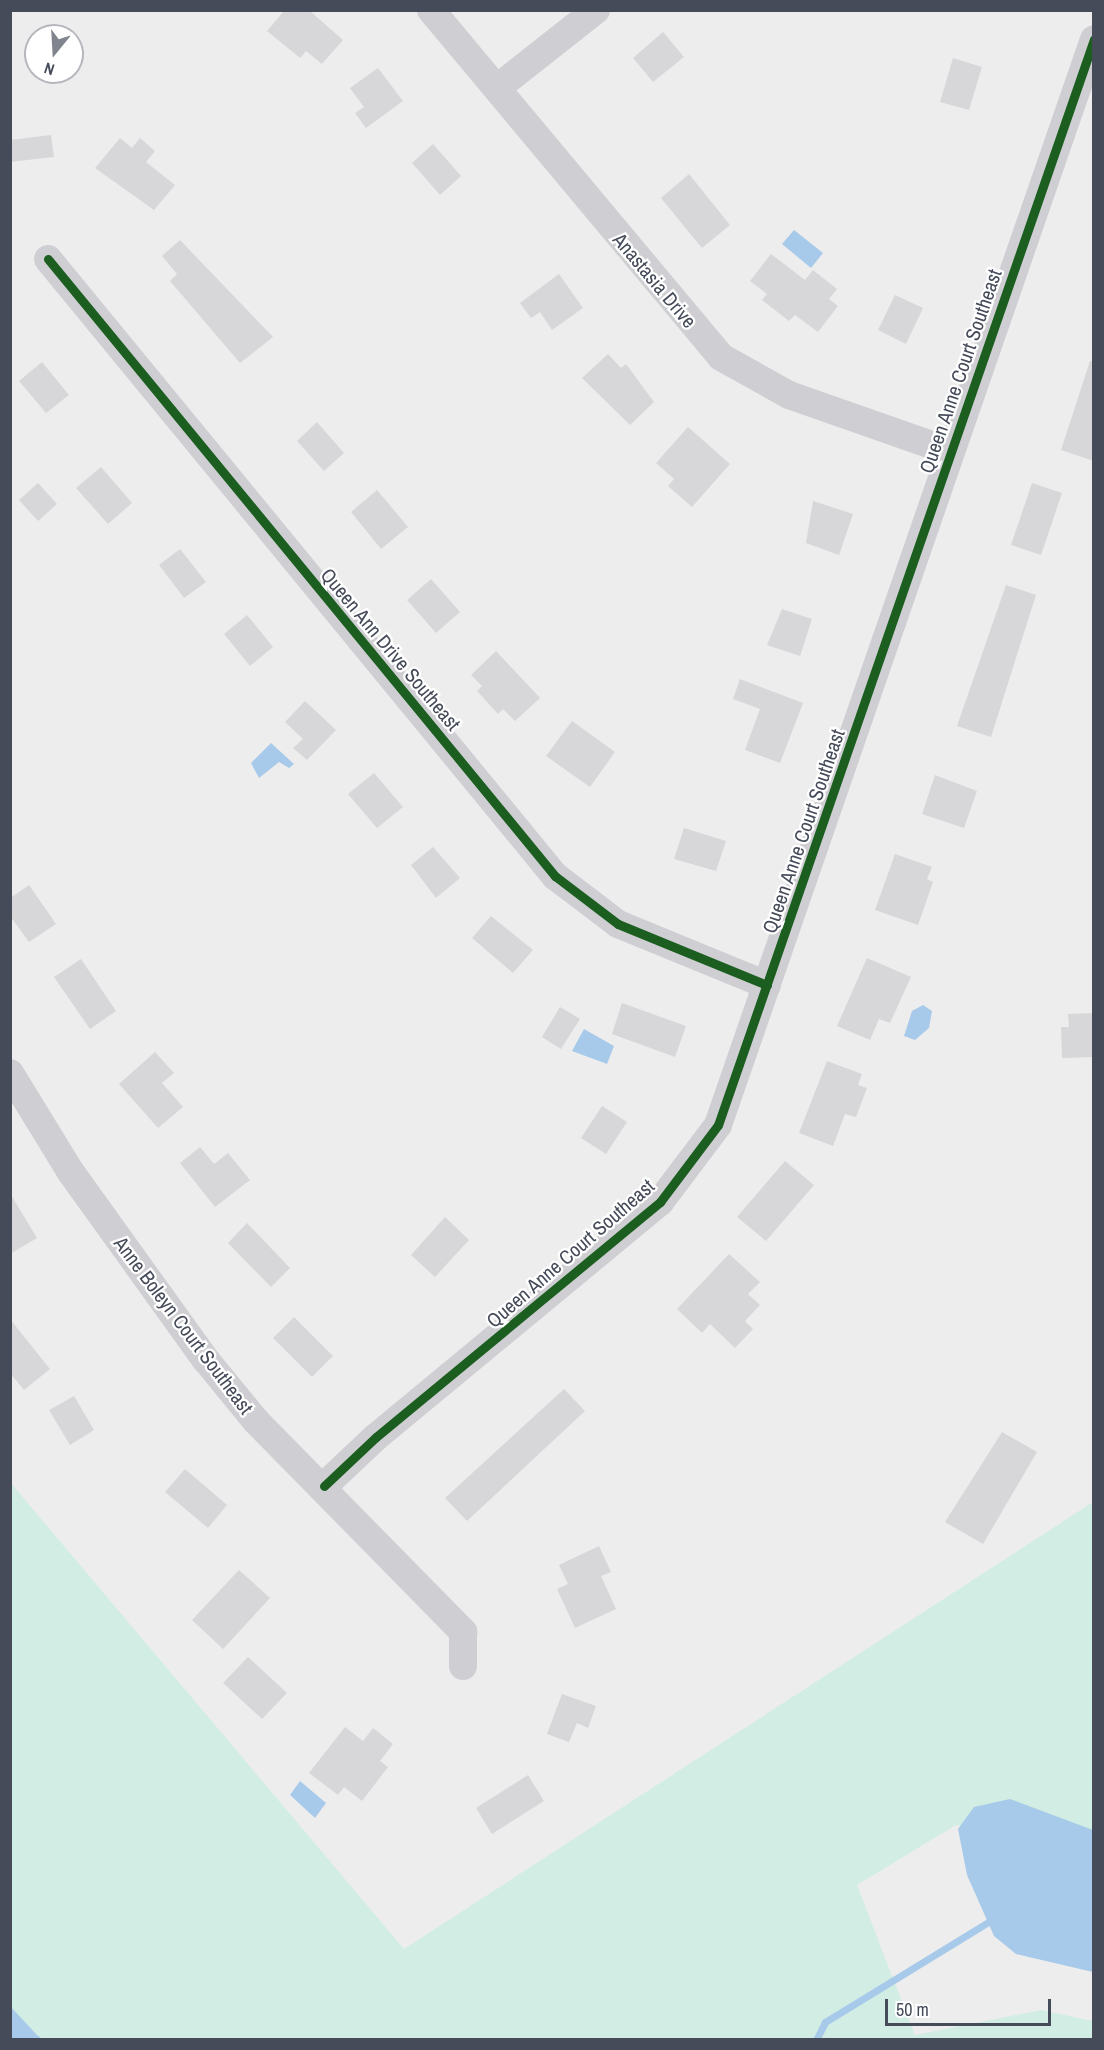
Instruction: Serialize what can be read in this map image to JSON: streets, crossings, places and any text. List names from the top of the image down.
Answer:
{
  "streets": {
    "street": [
      "Anastasia Drive",
      "Queen Anne Court Southeast",
      "Queen Ann Drive Southeast",
      "Anne Boleyn Court Southeast"
    ]
  },
  "crossings": [
    ["Anastasia Drive", "Queen Anne Court Southeast"],
    ["Queen Anne Court Southeast", "Queen Ann Drive Southeast"],
    ["Queen Anne Court Southeast", "Anne Boleyn Court Southeast"]
  ],
  "scale_bar": "50 m",
  "north": "bottom"
}
